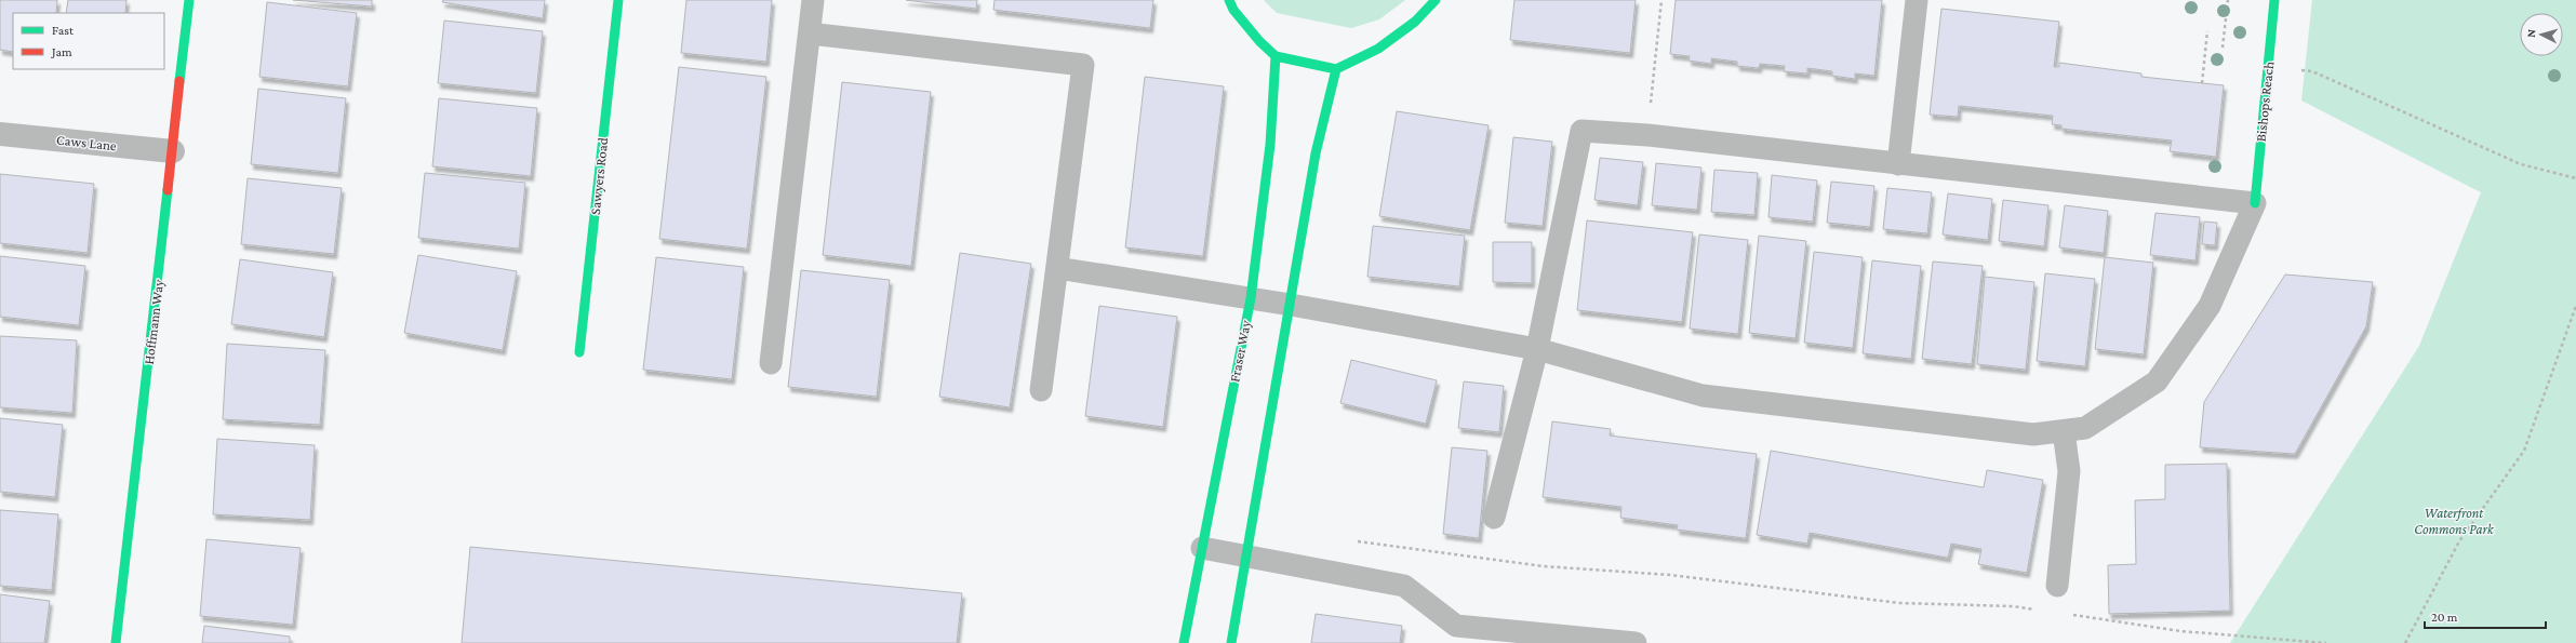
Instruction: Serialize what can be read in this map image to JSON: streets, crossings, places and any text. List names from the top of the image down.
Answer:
{
  "streets": {
    "street": [
      "Bishops Reach",
      "Caws Lane",
      "Sawyers Road",
      "Hoffmann Way",
      "Fraser Way"
    ]
  },
  "crossings": [
    ["Caws Lane", "Hoffmann Way"]
  ],
  "parks": ["Waterfront Commons Park"],
  "legend": ["Fast", "Jam"],
  "scale_bar": "20 m",
  "north": "left"
}
